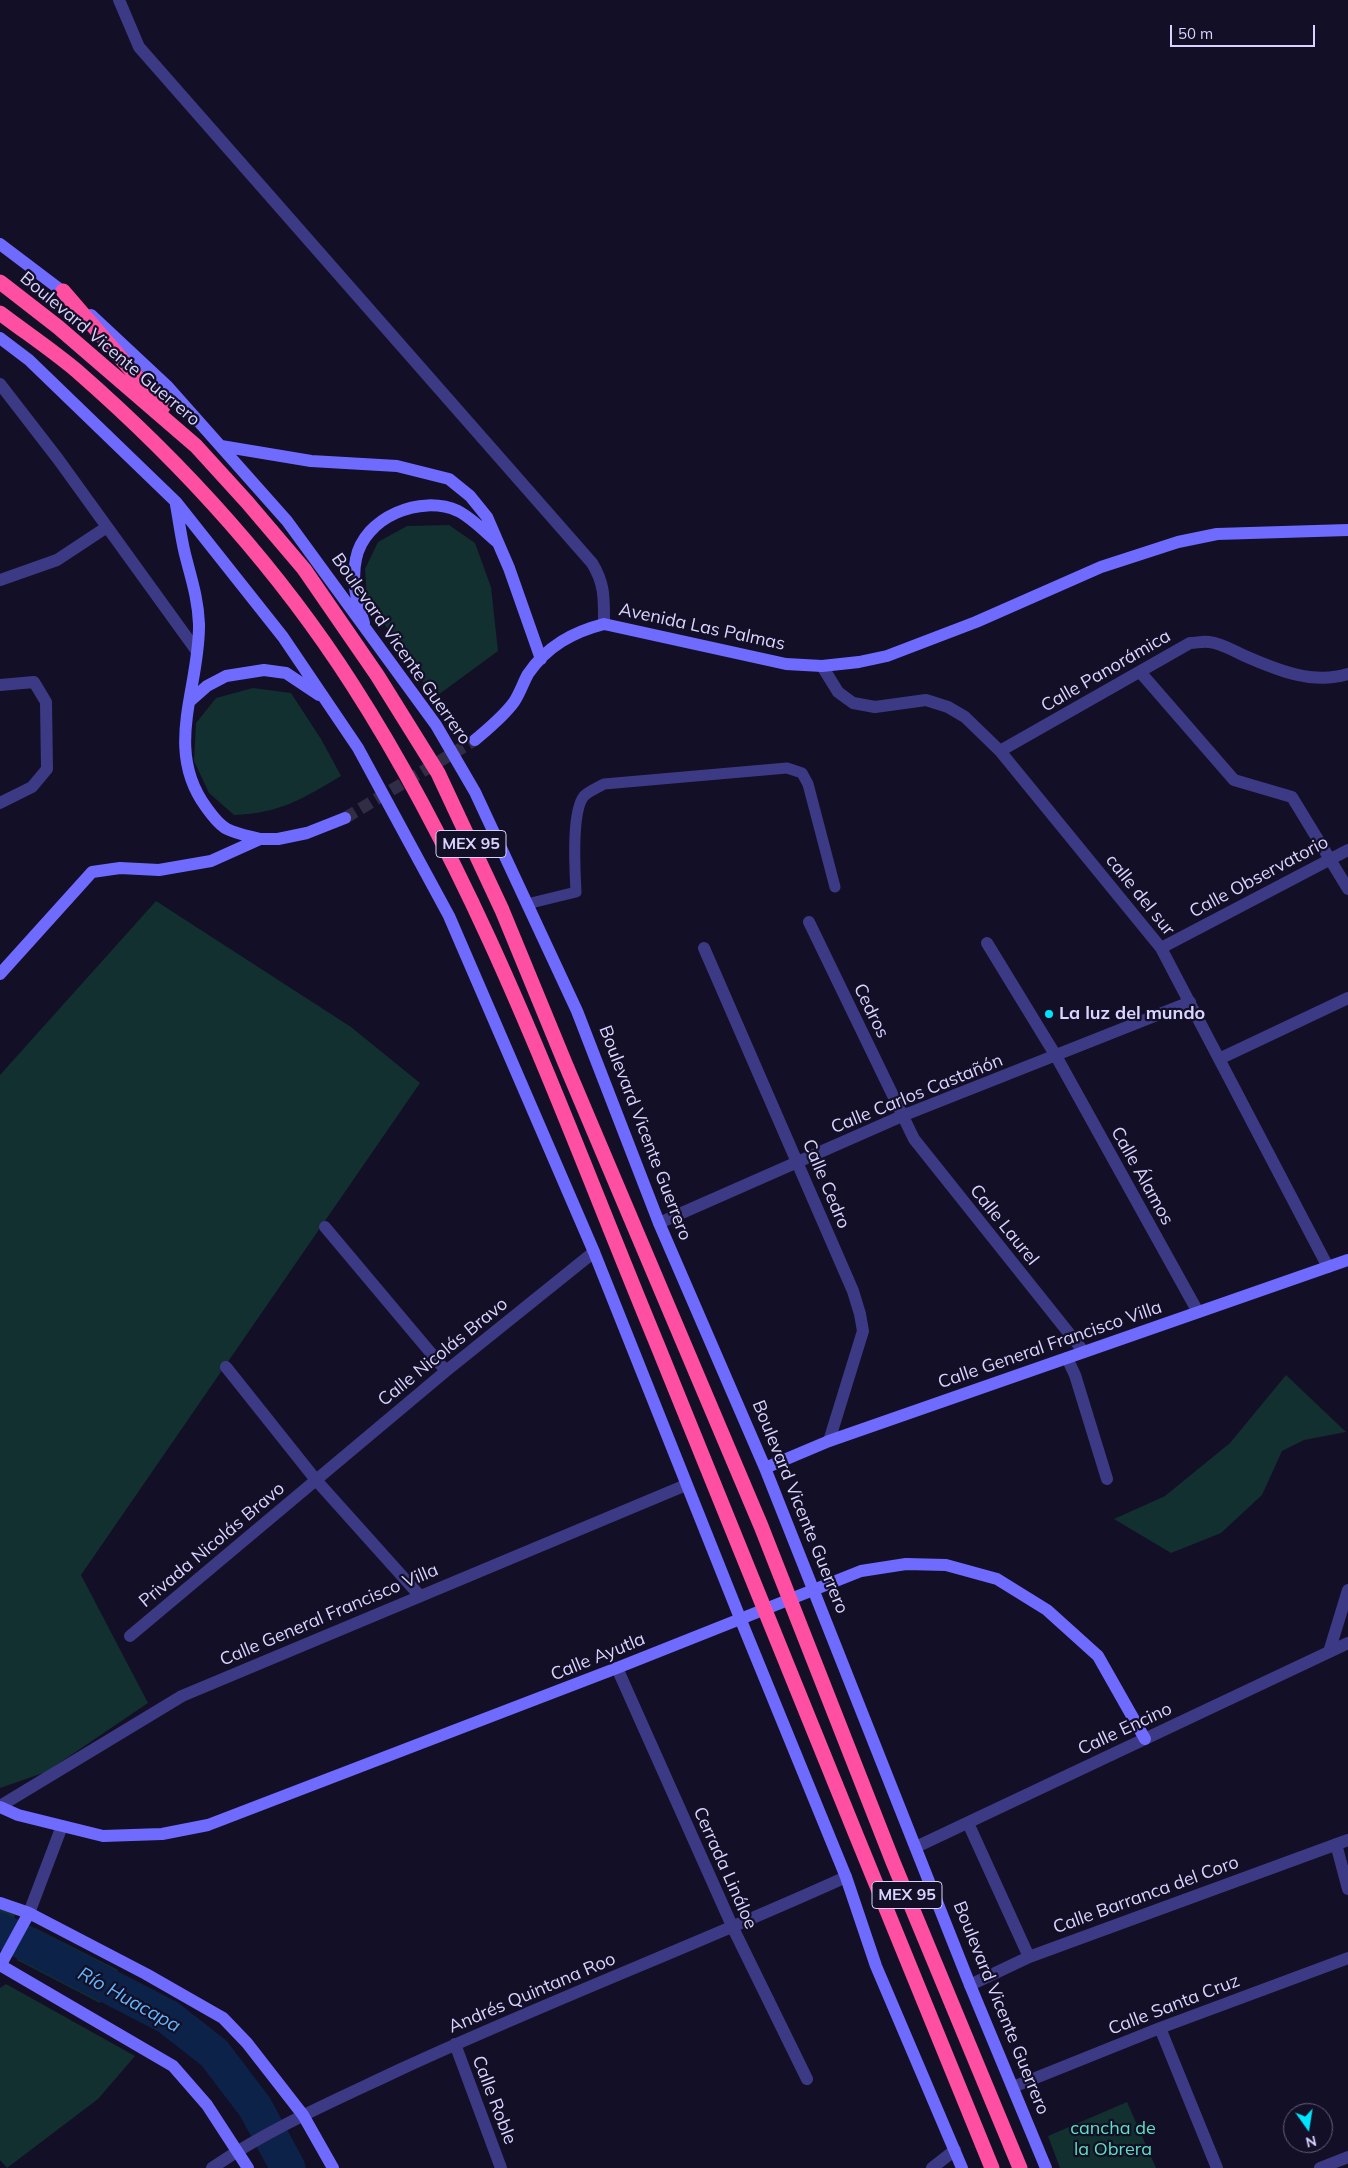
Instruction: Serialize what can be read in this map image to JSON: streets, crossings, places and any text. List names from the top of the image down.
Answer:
{
  "streets": {
    "highway": ["Boulevard Vicente Guerrero", "MEX 95"],
    "main road": ["Avenida Las Palmas", "Calle General Francisco Villa", "Calle Ayutla"],
    "street": [
      "Calle Panorámica",
      "Calle Observatorio",
      "calle del sur",
      "Cedros",
      "Calle Carlos Castañón",
      "Calle Álamos",
      "Calle Cedro",
      "Calle Laurel",
      "Calle Nicolás Bravo",
      "Privada Nicolás Bravo",
      "Calle Encino",
      "Cerrada Lináloe",
      "Calle Barranca del Coro",
      "Andrés Quintana Roo",
      "Calle Santa Cruz",
      "Calle Roble"
    ]
  },
  "crossings": [
    ["Boulevard Vicente Guerrero", "Calle Carlos Castañón"],
    ["Boulevard Vicente Guerrero", "Calle General Francisco Villa"],
    ["Boulevard Vicente Guerrero", "Calle Ayutla"],
    ["Boulevard Vicente Guerrero", "Calle Encino"],
    ["Boulevard Vicente Guerrero", "Calle Barranca del Coro"],
    ["Boulevard Vicente Guerrero", "Calle Santa Cruz"],
    ["Avenida Las Palmas", "calle del sur"],
    ["Calle Panorámica", "calle del sur"],
    ["Calle Observatorio", "calle del sur"],
    ["calle del sur", "Calle Carlos Castañón"],
    ["calle del sur", "Calle General Francisco Villa"],
    ["Cedros", "Calle Carlos Castañón"],
    ["Cedros", "Calle Laurel"],
    ["Calle Carlos Castañón", "Calle Álamos"],
    ["Calle Carlos Castañón", "Calle Cedro"],
    ["Calle Carlos Castañón", "Calle Laurel"],
    ["Calle Álamos", "Calle General Francisco Villa"],
    ["Calle Cedro", "Calle General Francisco Villa"],
    ["Calle Laurel", "Calle General Francisco Villa"],
    ["Calle General Francisco Villa", "Calle Ayutla"],
    ["Calle Nicolás Bravo", "Privada Nicolás Bravo"],
    ["Calle Ayutla", "Calle Encino"],
    ["Calle Ayutla", "Cerrada Lináloe"],
    ["Cerrada Lináloe", "Andrés Quintana Roo"],
    ["Andrés Quintana Roo", "Calle Roble"]
  ],
  "water": ["Río Huacapa"],
  "parks": ["cancha de la Obrera"],
  "places": ["La luz del mundo"],
  "scale_bar": "50 m",
  "north": "bottom"
}
